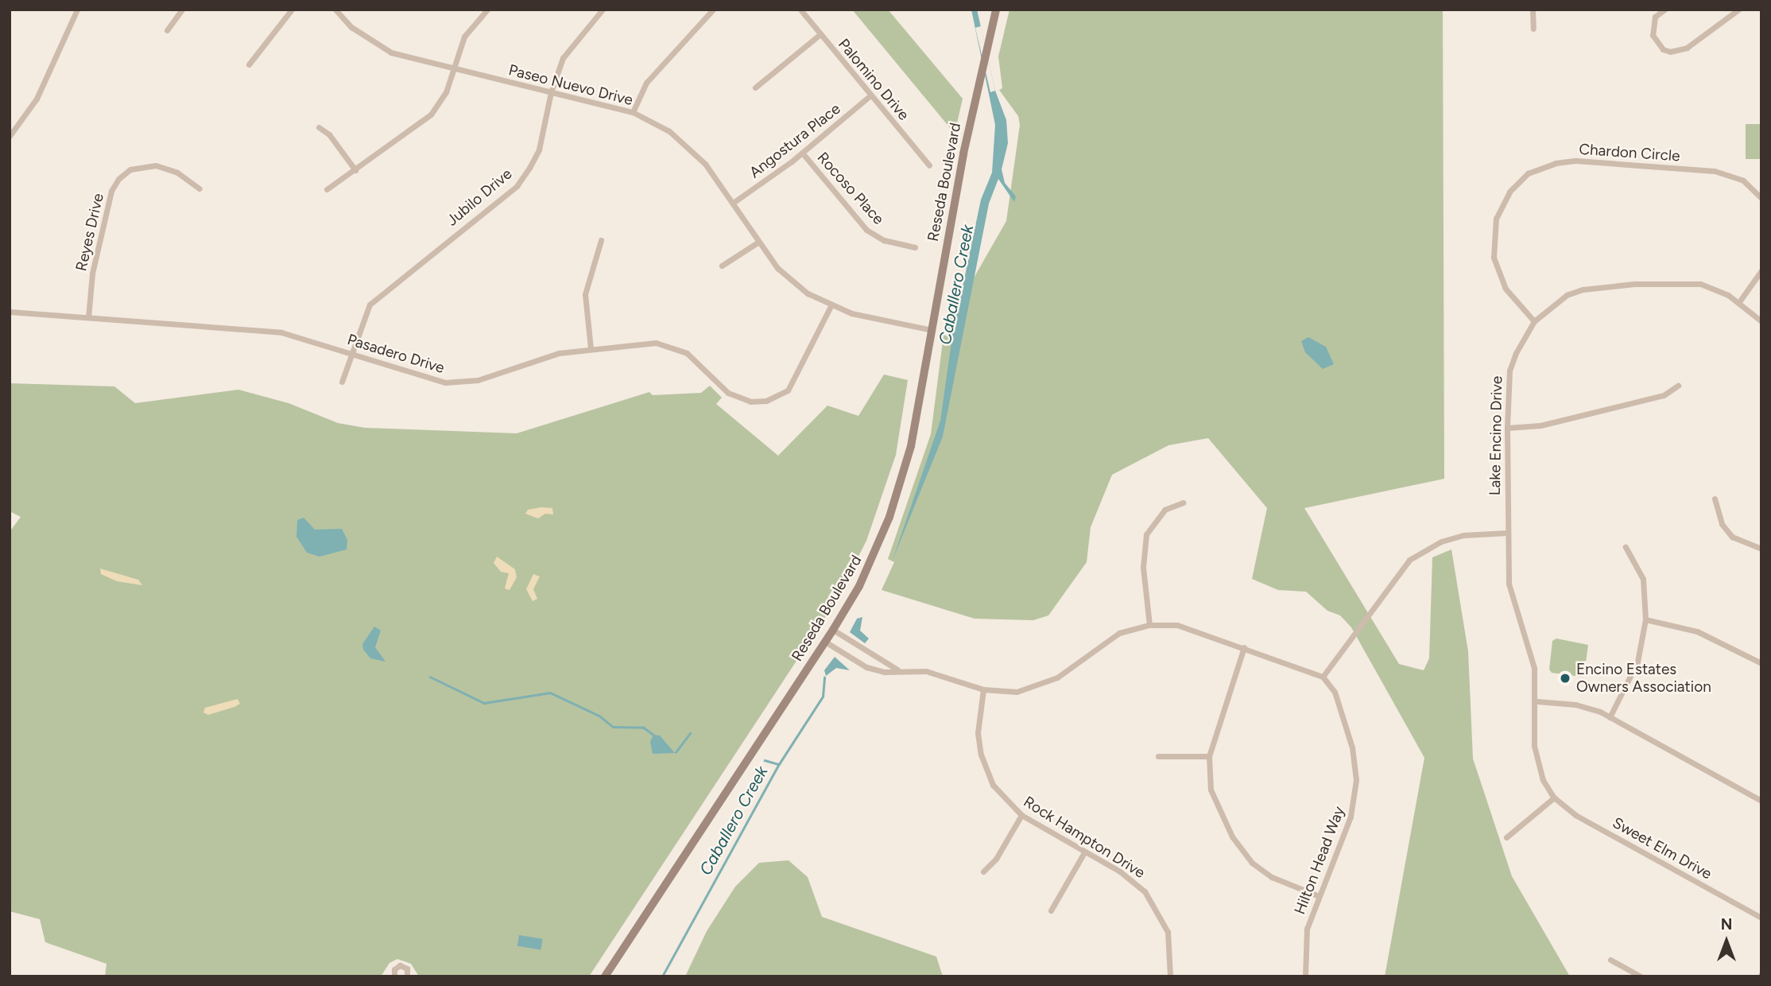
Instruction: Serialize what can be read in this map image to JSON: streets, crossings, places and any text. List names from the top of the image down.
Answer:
{
  "streets": {
    "main road": ["Reseda Boulevard"],
    "street": [
      "Palomino Drive",
      "Paseo Nuevo Drive",
      "Angostura Place",
      "Chardon Circle",
      "Rocoso Place",
      "Jubilo Drive",
      "Reyes Drive",
      "Pasadero Drive",
      "Lake Encino Drive",
      "Rock Hampton Drive",
      "Sweet Elm Drive",
      "Hilton Head Way"
    ]
  },
  "crossings": [
    ["Palomino Drive", "Angostura Place"],
    ["Paseo Nuevo Drive", "Angostura Place"],
    ["Paseo Nuevo Drive", "Reseda Boulevard"],
    ["Paseo Nuevo Drive", "Jubilo Drive"],
    ["Paseo Nuevo Drive", "Pasadero Drive"],
    ["Angostura Place", "Rocoso Place"],
    ["Chardon Circle", "Lake Encino Drive"],
    ["Jubilo Drive", "Pasadero Drive"],
    ["Reyes Drive", "Pasadero Drive"],
    ["Lake Encino Drive", "Sweet Elm Drive"]
  ],
  "water": ["Caballero Creek"],
  "places": ["Encino Estates Owners Association"],
  "north": "top"
}
